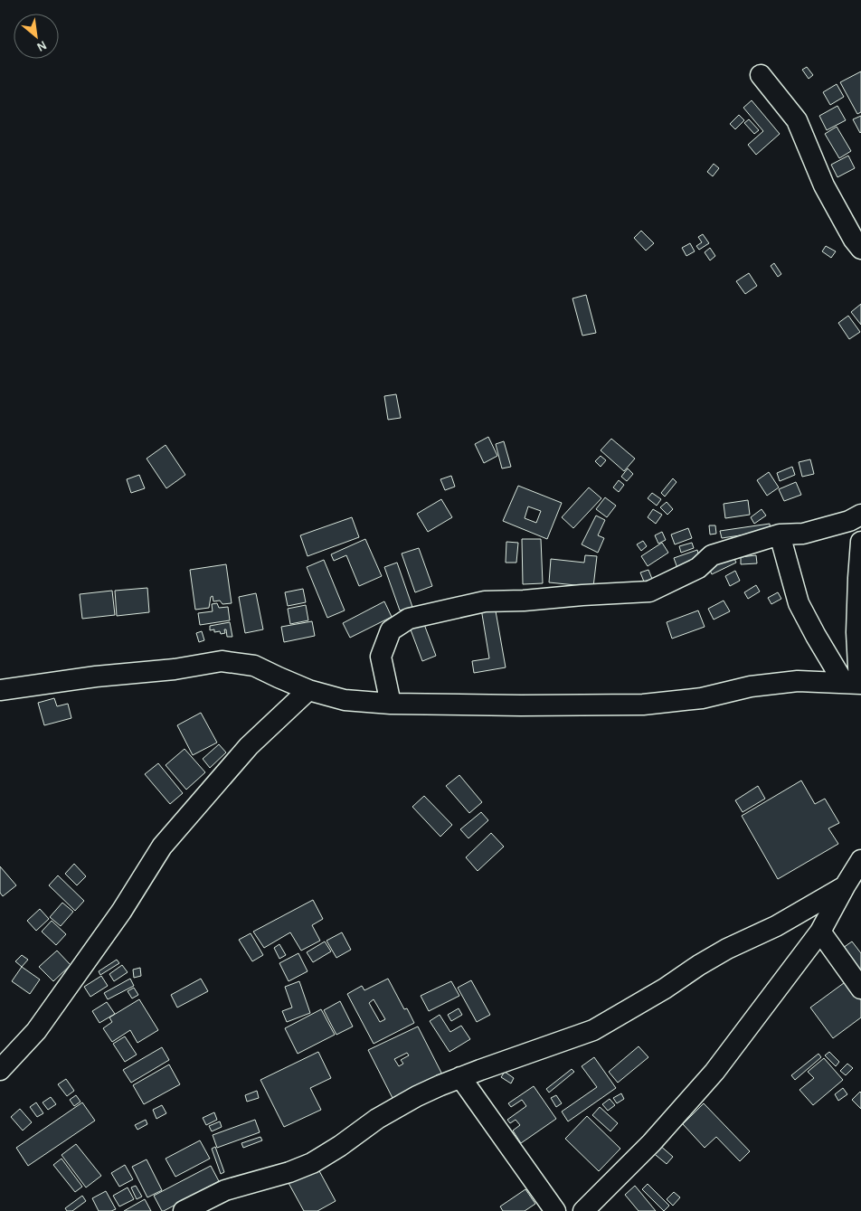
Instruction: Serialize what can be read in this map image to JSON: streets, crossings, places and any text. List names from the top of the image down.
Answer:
{
  "north": "bottom right"
}
